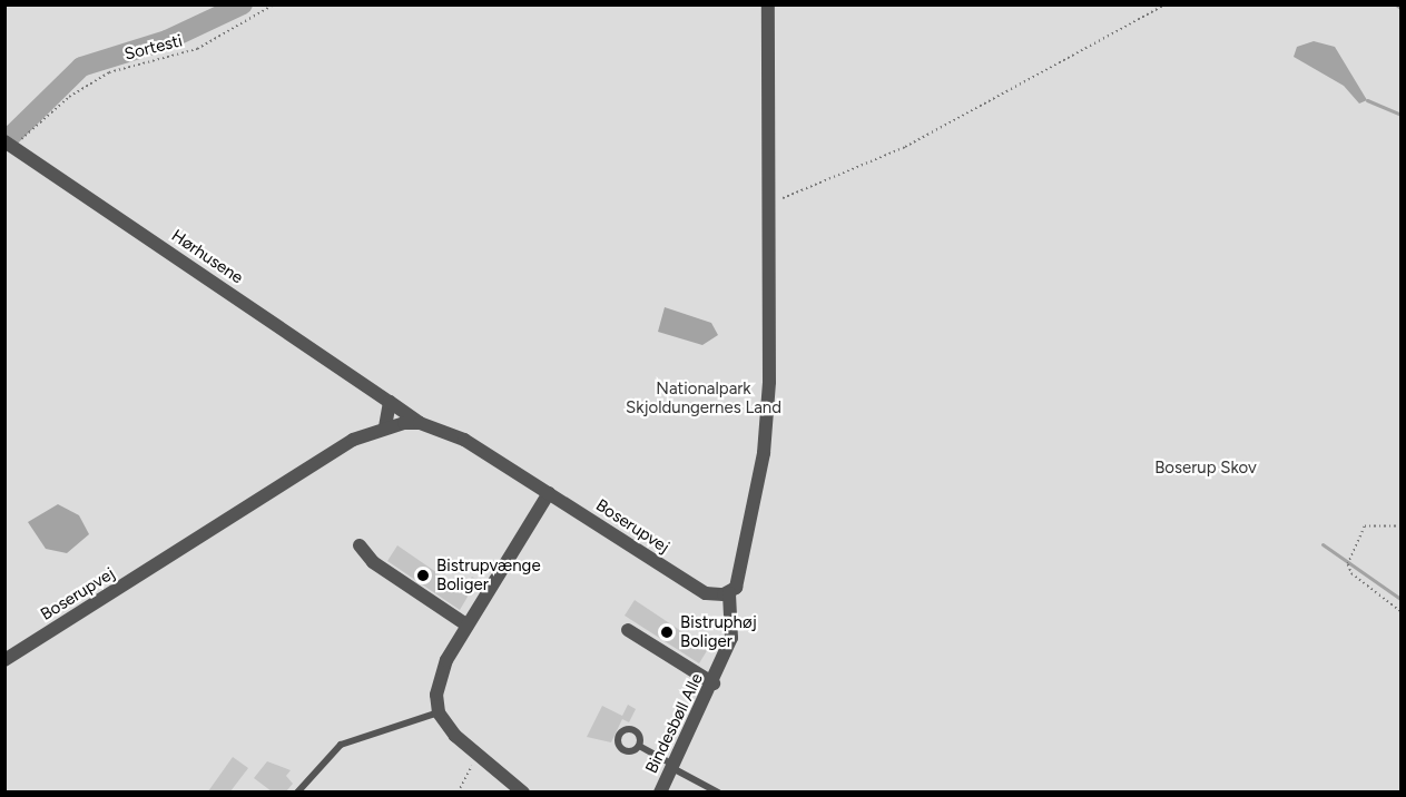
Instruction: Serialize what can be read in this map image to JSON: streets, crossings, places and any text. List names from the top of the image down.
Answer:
{
  "streets": {
    "street": ["Hørhusene", "Boserupvej", "Bindesbøll Alle"],
    "path": ["Sortesti"]
  },
  "crossings": [
    ["Sortesti", "Hørhusene"],
    ["Hørhusene", "Boserupvej"],
    ["Boserupvej", "Bindesbøll Alle"]
  ],
  "parks": ["Nationalpark Skjoldungernes Land", "Boserup Skov"],
  "places": ["Bistrupvænge Boliger", "Bistruphøj Boliger"]
}
